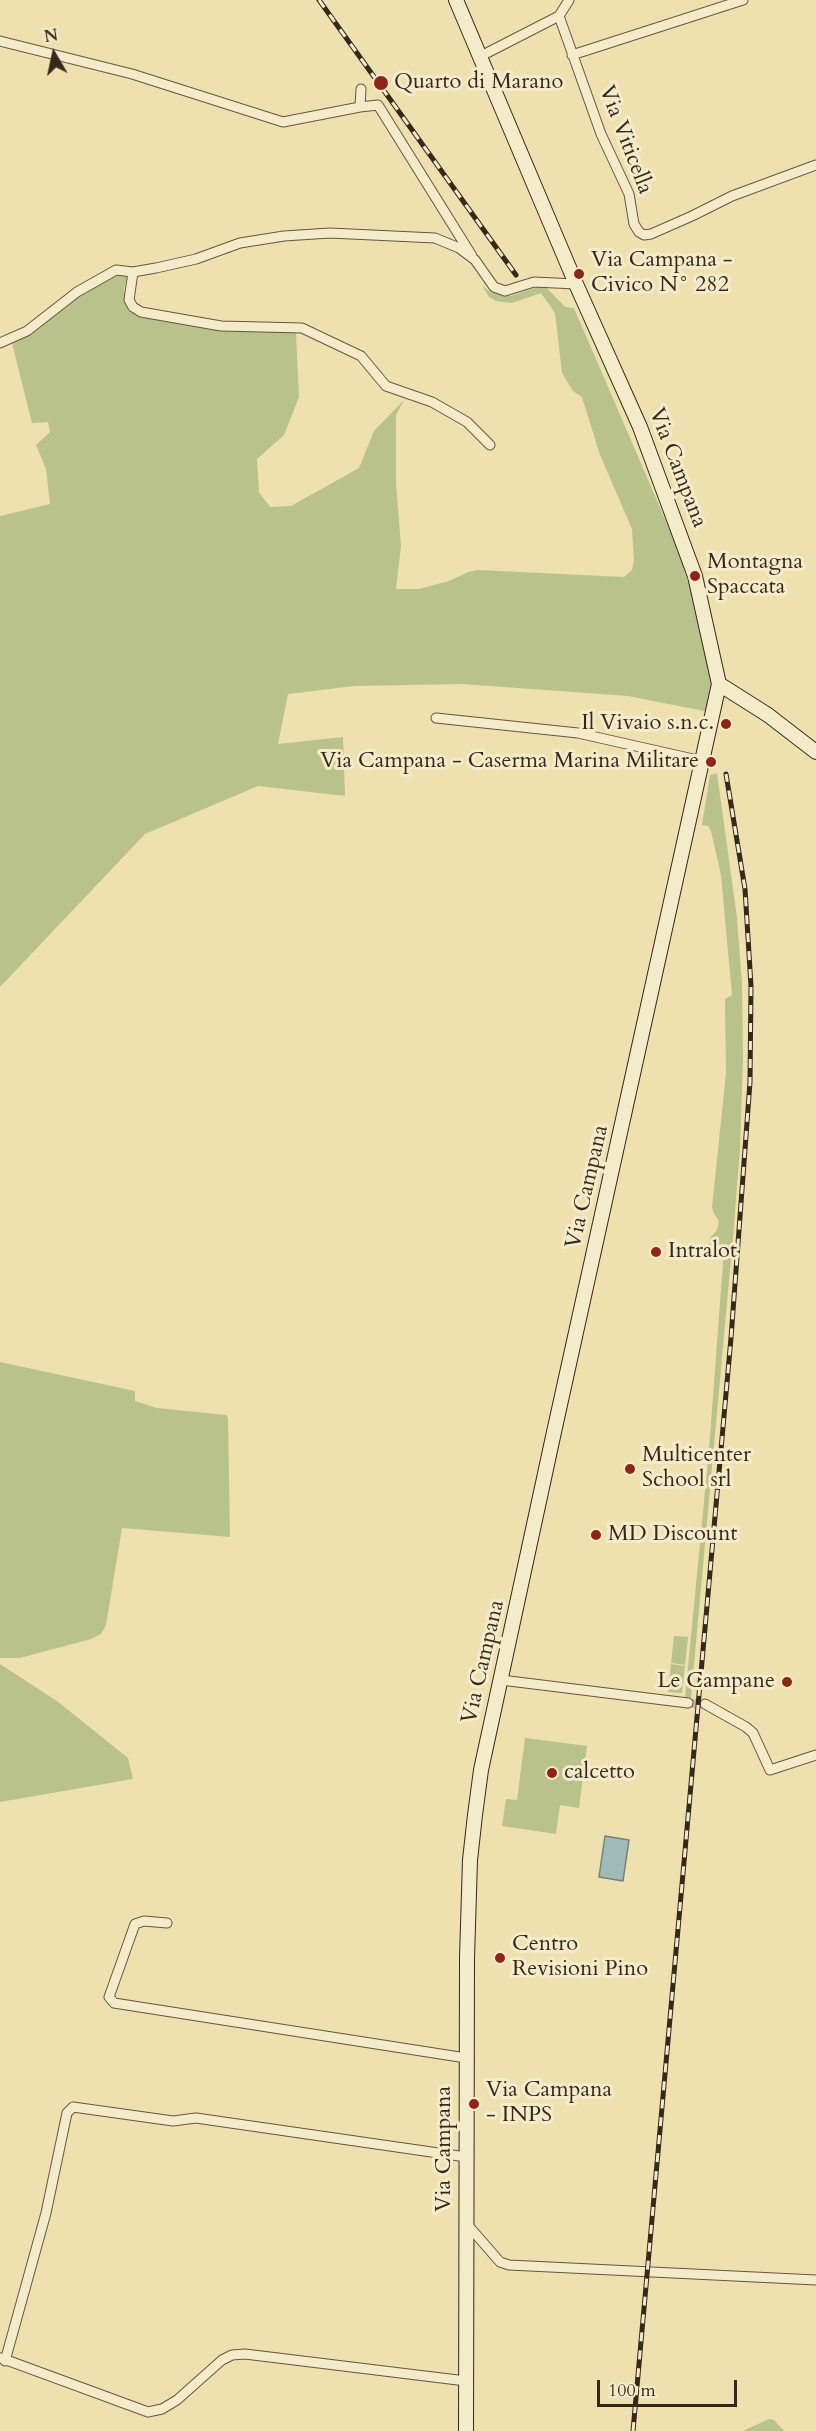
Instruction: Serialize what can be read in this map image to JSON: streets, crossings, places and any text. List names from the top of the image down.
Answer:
{
  "streets": {
    "street": ["Via Viticella", "Via Campana"]
  },
  "places": [
    "Quarto di Marano",
    "Via Campana - Civico N° 282",
    "Montagna Spaccata",
    "Il Vivaio s.n.c.",
    "Via Campana - Caserma Marina Militare",
    "Intralot",
    "Multicenter School srl",
    "MD Discount",
    "Le Campane",
    "calcetto",
    "Centro Revisioni Pino",
    "Via Campana - INPS"
  ],
  "scale_bar": "100 m",
  "north": "top"
}
